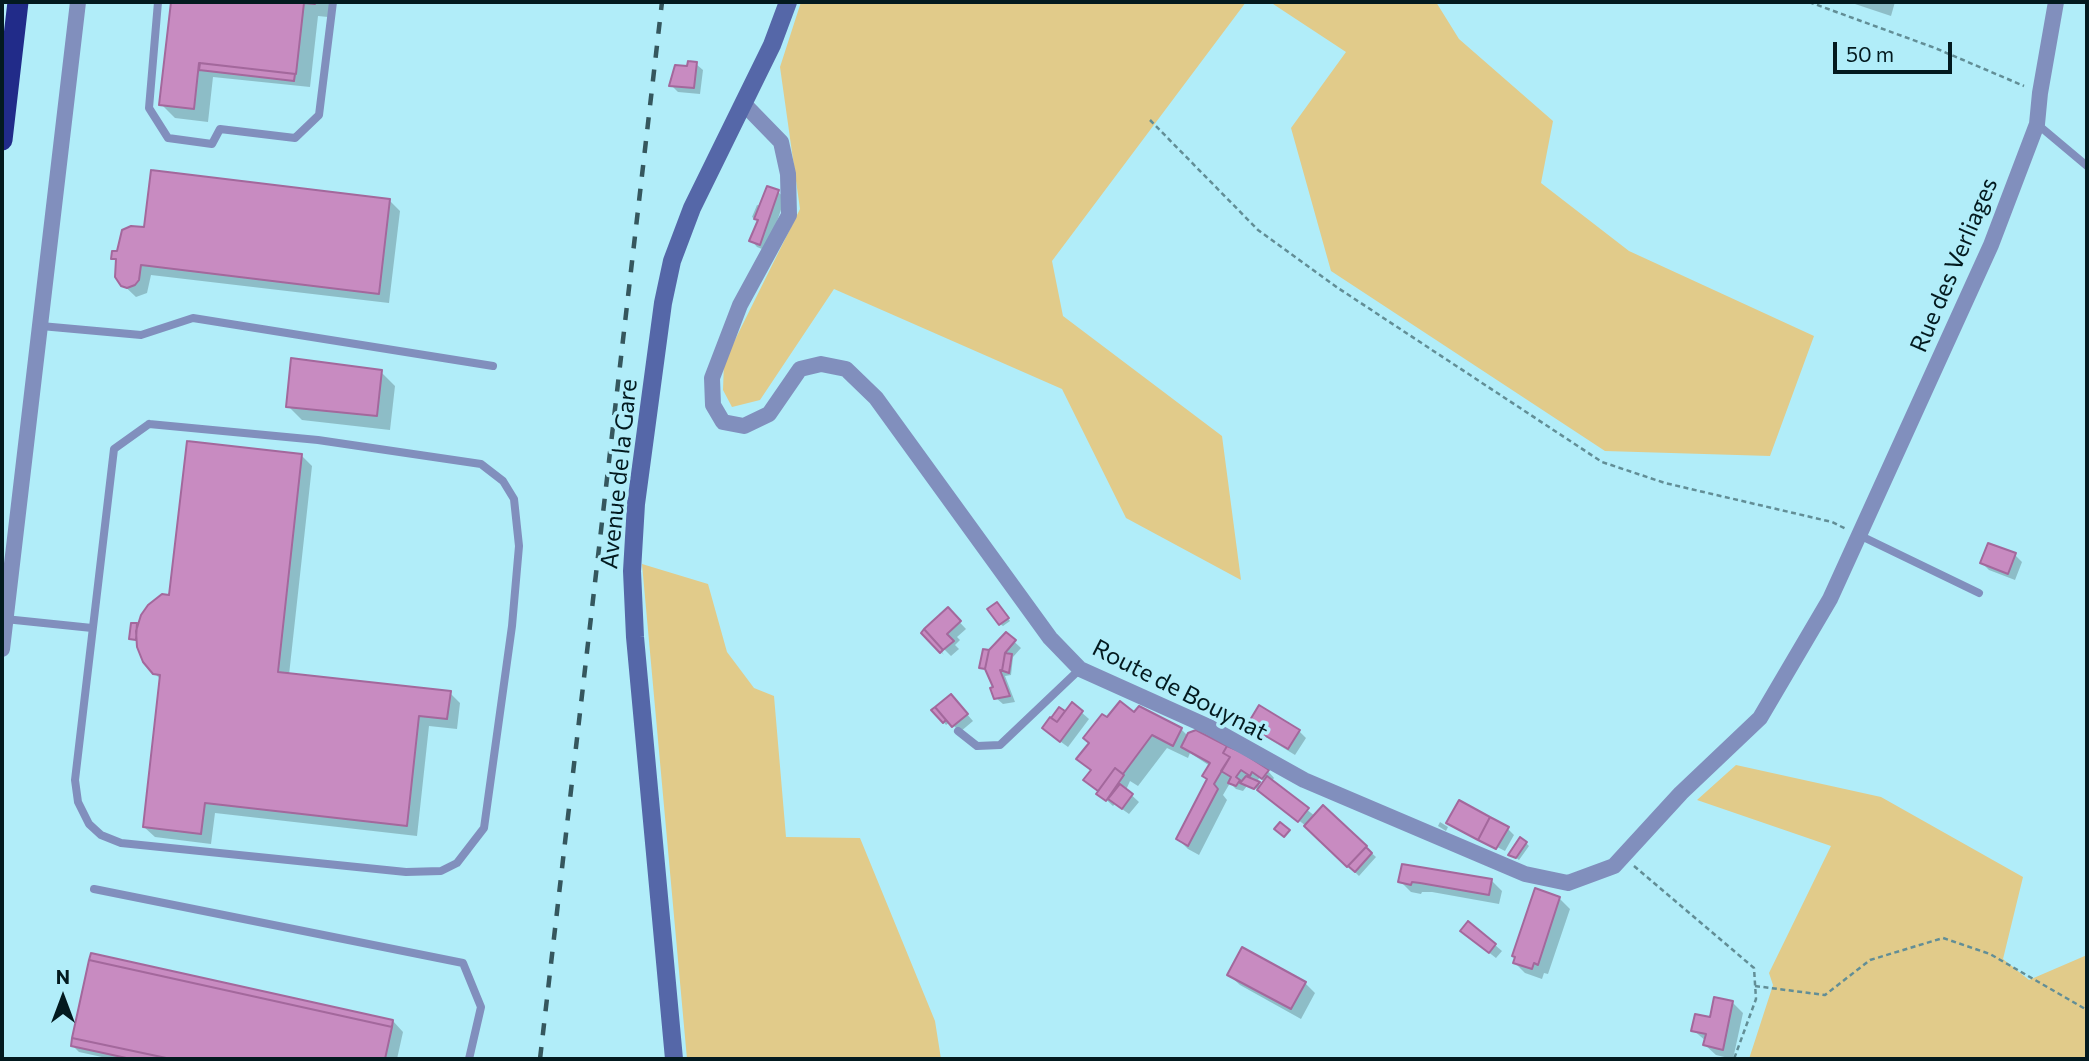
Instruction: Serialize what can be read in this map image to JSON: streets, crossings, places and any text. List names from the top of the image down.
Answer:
{
  "streets": {
    "street": ["Rue des Verliages", "Avenue de la Gare", "Route de Bouynat"]
  },
  "crossings": [
    ["Rue des Verliages", "Route de Bouynat"],
    ["Avenue de la Gare", "Route de Bouynat"]
  ],
  "scale_bar": "50 m",
  "north": "top"
}
